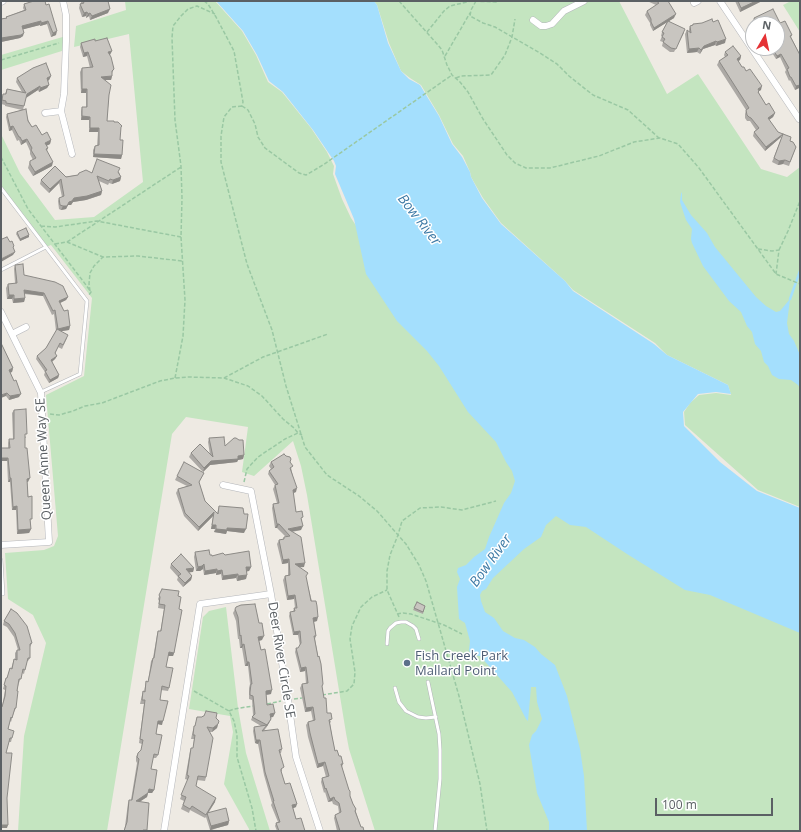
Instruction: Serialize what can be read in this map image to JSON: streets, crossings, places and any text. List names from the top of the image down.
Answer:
{
  "streets": {
    "street": ["Queen Anne Way SE", "Deer River Circle SE"]
  },
  "water": ["Bow River"],
  "places": ["Fish Creek Park Mallard Point"],
  "scale_bar": "100 m",
  "north": "top"
}
